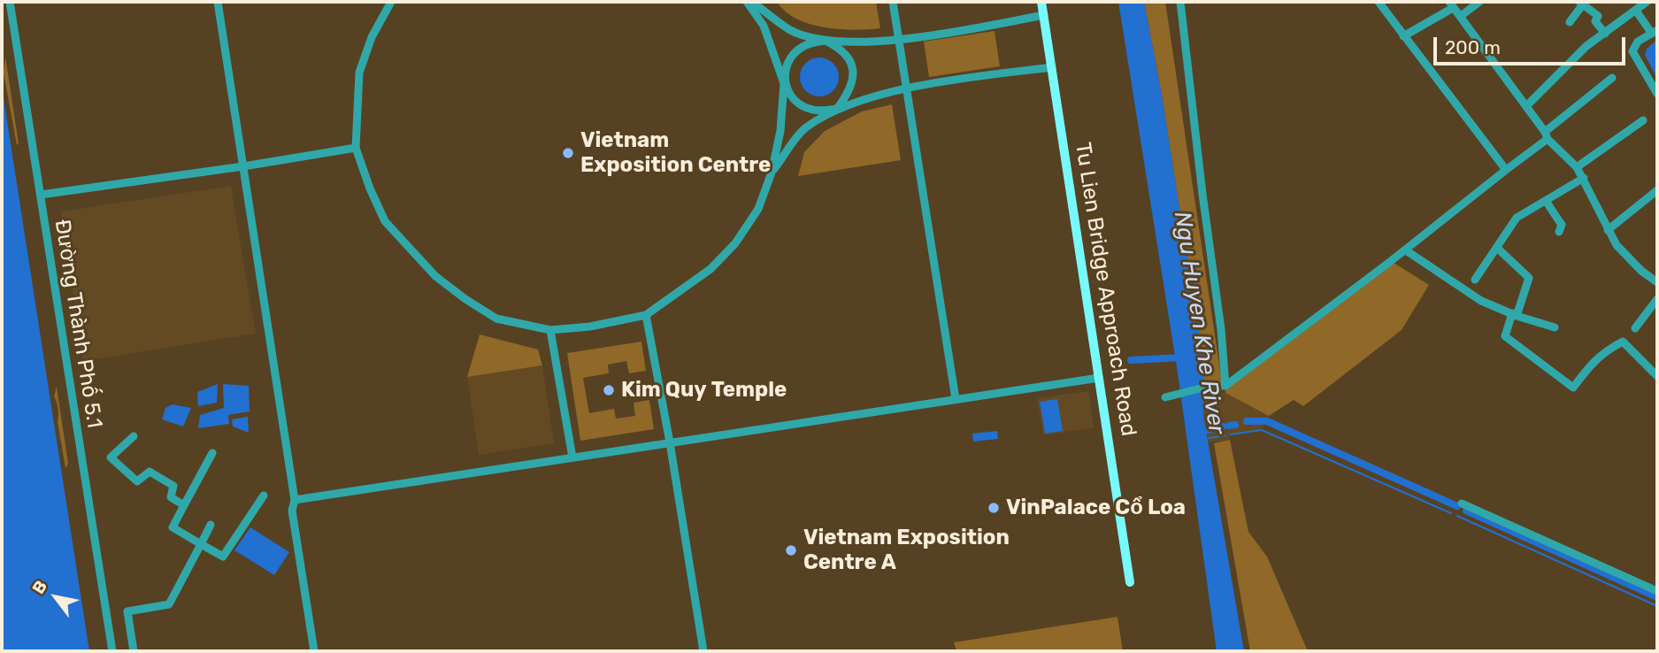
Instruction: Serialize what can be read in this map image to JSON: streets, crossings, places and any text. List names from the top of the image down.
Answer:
{
  "streets": {
    "main road": ["Tu Lien Bridge Approach Road"],
    "street": ["Đường Thành Phố 5.1"]
  },
  "water": ["Ngu Huyen Khe River"],
  "places": [
    "Vietnam Exposition Centre",
    "Kim Quy Temple",
    "VinPalace Cổ Loa",
    "Vietnam Exposition Centre A"
  ],
  "scale_bar": "200 m",
  "north": "top left"
}
